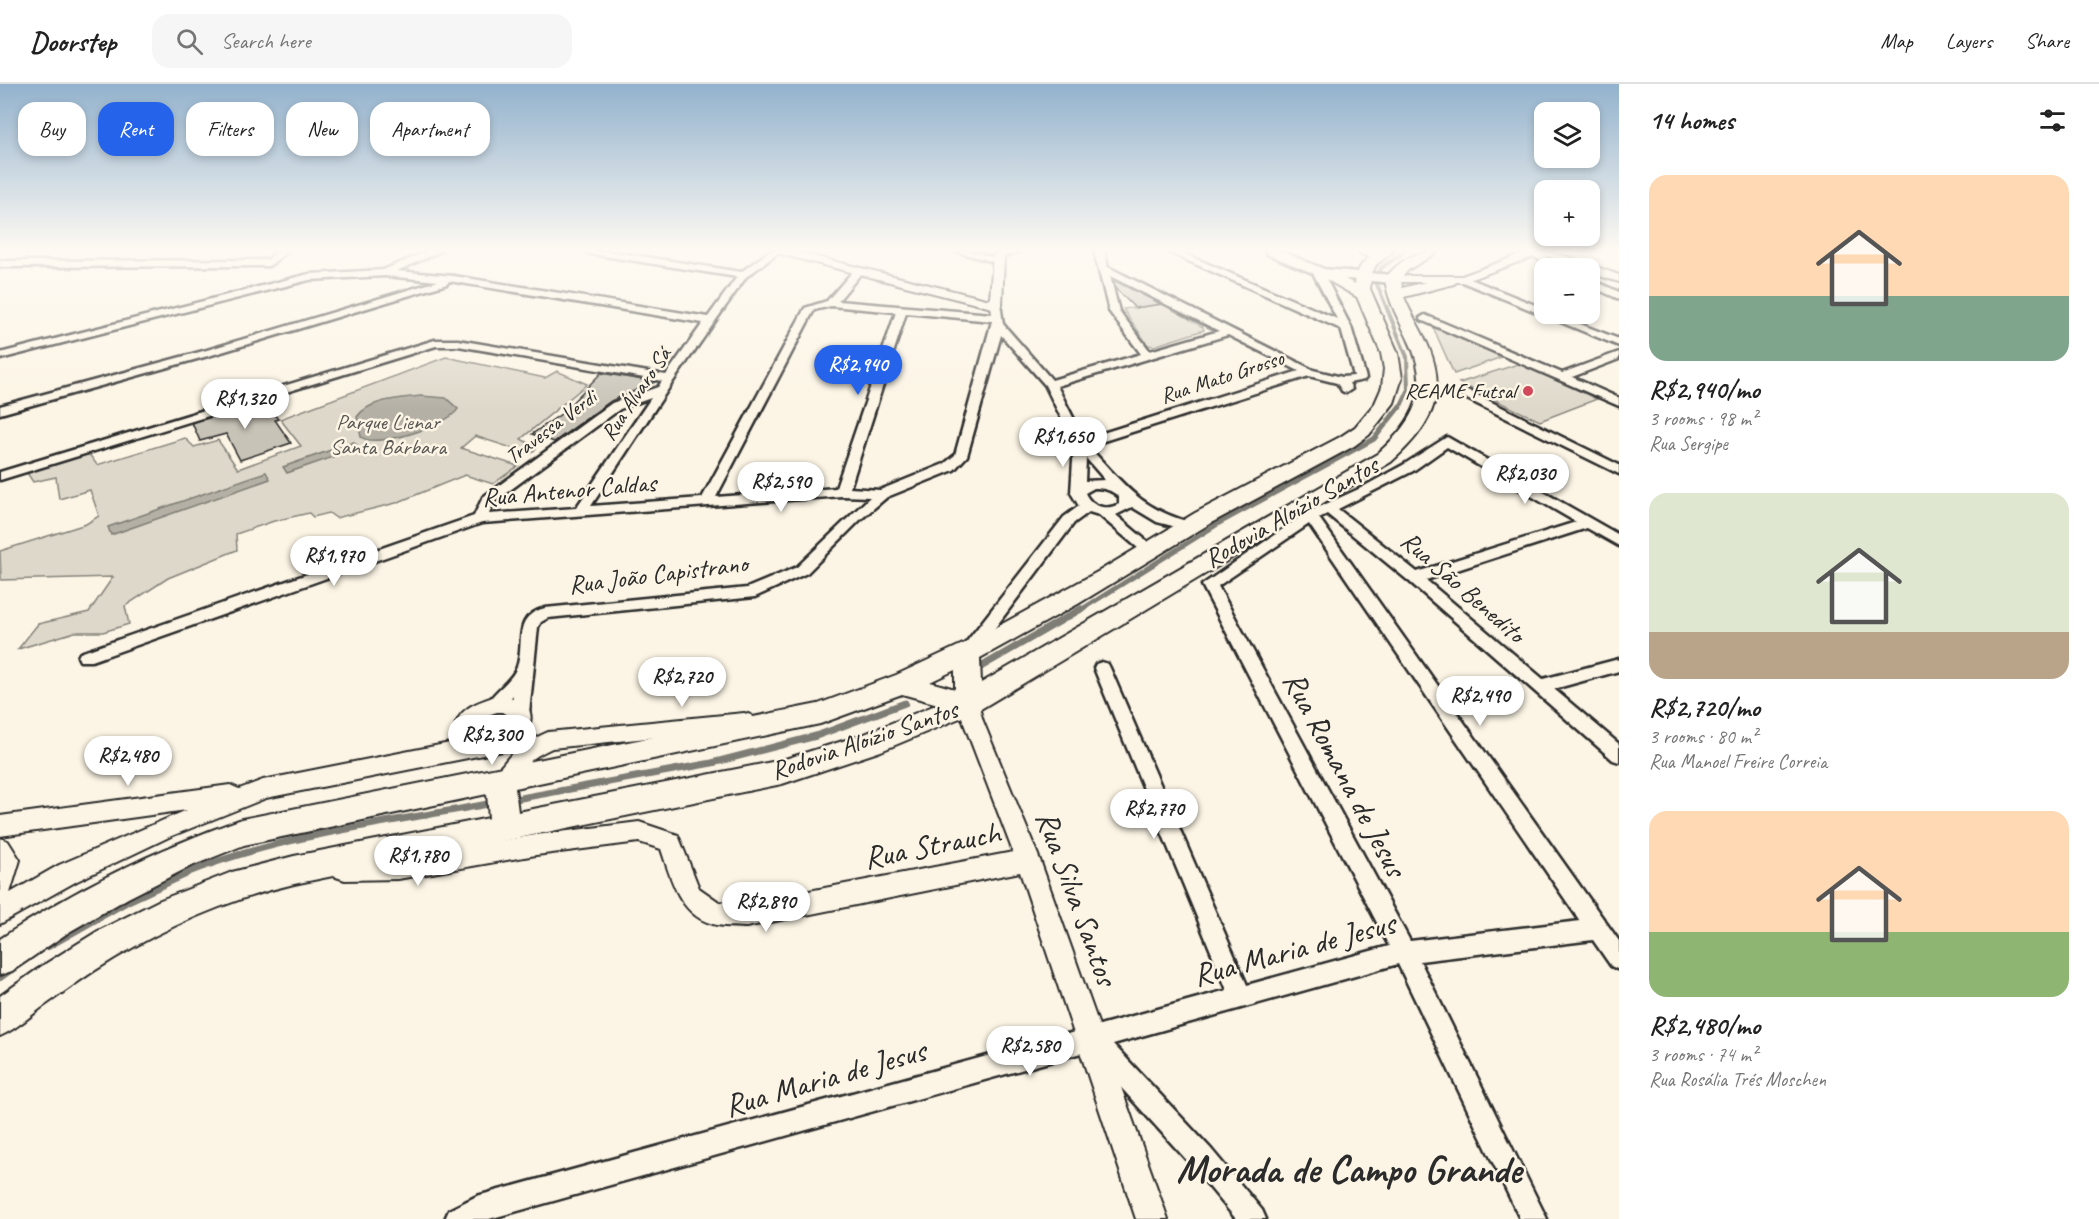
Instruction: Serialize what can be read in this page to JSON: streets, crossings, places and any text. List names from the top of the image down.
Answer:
{
  "streets": {
    "main road": ["Rodovia Aloízio Santos"],
    "street": [
      "Rua Mato Grosso",
      "Rua Álvaro Sá",
      "Travessa Verdi",
      "Rua Antenor Caldas",
      "Rua João Capistrano",
      "Rua São Benedito",
      "Rua Romana de Jesus",
      "Rua Strauch",
      "Rua Silva Santos",
      "Rua Maria de Jesus"
    ]
  },
  "crossings": [
    ["Rua Álvaro Sá", "Travessa Verdi"],
    ["Rua Álvaro Sá", "Rua Antenor Caldas"],
    ["Travessa Verdi", "Rua Antenor Caldas"],
    ["Rua Antenor Caldas", "Rua João Capistrano"],
    ["Rodovia Aloízio Santos", "Rua Strauch"],
    ["Rodovia Aloízio Santos", "Rua Silva Santos"],
    ["Rua São Benedito", "Rua Romana de Jesus"],
    ["Rua Romana de Jesus", "Rua Maria de Jesus"],
    ["Rua Strauch", "Rua Silva Santos"],
    ["Rua Silva Santos", "Rua Maria de Jesus"]
  ],
  "districts": ["Morada de Campo Grande"],
  "parks": ["Parque Lienar Santa Bárbara"],
  "places": ["REAME Futsal"],
  "page": {
    "header": "Doorstep",
    "search": "Search here",
    "nav": ["Map", "Layers", "Share"],
    "heading": "14 homes",
    "map_buttons": ["+", "−"],
    "chip": [
      "Buy",
      "Rent",
      "Filters",
      "New",
      "Apartment"
    ],
    "list": [
      {
        "name": "R$2,940/mo",
        "note": "3 rooms · 98 m² · Rua Sergipe"
      },
      {
        "name": "R$2,720/mo",
        "note": "3 rooms · 80 m² · Rua Manoel Freire Correia"
      },
      {
        "name": "R$2,480/mo",
        "note": "3 rooms · 74 m² · Rua Rosália Trés Moschen"
      }
    ],
    "price": [
      "R$2,940",
      "R$1,320",
      "R$1,650",
      "R$2,030",
      "R$2,590",
      "R$1,970",
      "R$2,720",
      "R$2,490",
      "R$2,300",
      "R$2,480",
      "R$2,770",
      "R$1,780",
      "R$2,890",
      "R$2,580"
    ]
  }
}
